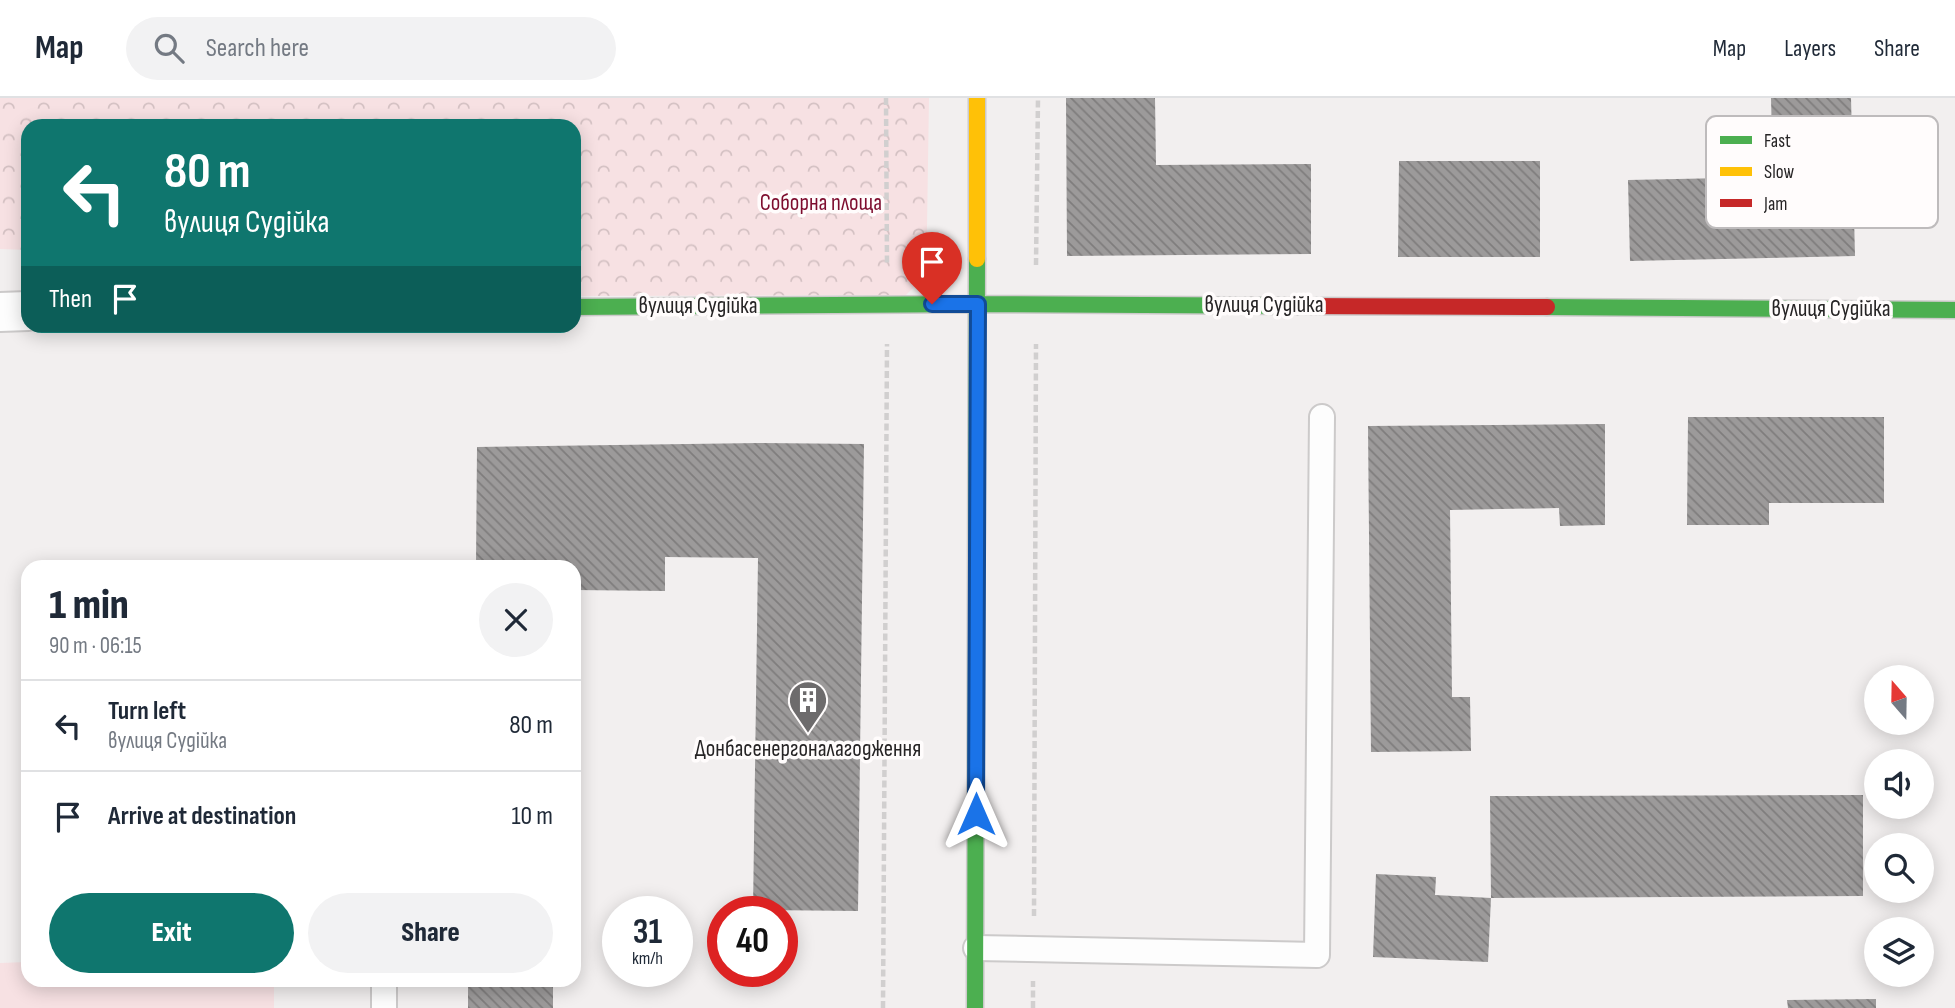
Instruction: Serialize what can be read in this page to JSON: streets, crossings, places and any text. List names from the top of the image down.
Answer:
{
  "streets": {
    "street": ["вулиця Судійка"]
  },
  "parks": ["Соборна площа"],
  "places": {
    "building": ["Донбасенергоналагодження"]
  },
  "legend": ["Fast", "Slow", "Jam"],
  "north": "top",
  "page": {
    "header": "Map",
    "search": "Search here",
    "nav": ["Map", "Layers", "Share"],
    "turn": ["80 m", "вулиця Судійка"],
    "then": "Then",
    "heading": ["1 min", "90 m · 06:15"],
    "list": [
      {
        "name": "Turn left",
        "note": "вулиця Судійка",
        "value": "80 m"
      },
      {
        "name": "Arrive at destination",
        "value": "10 m"
      }
    ],
    "buttons": ["Exit", "Share"],
    "speed": "31 km/h",
    "limit": "40"
  }
}
